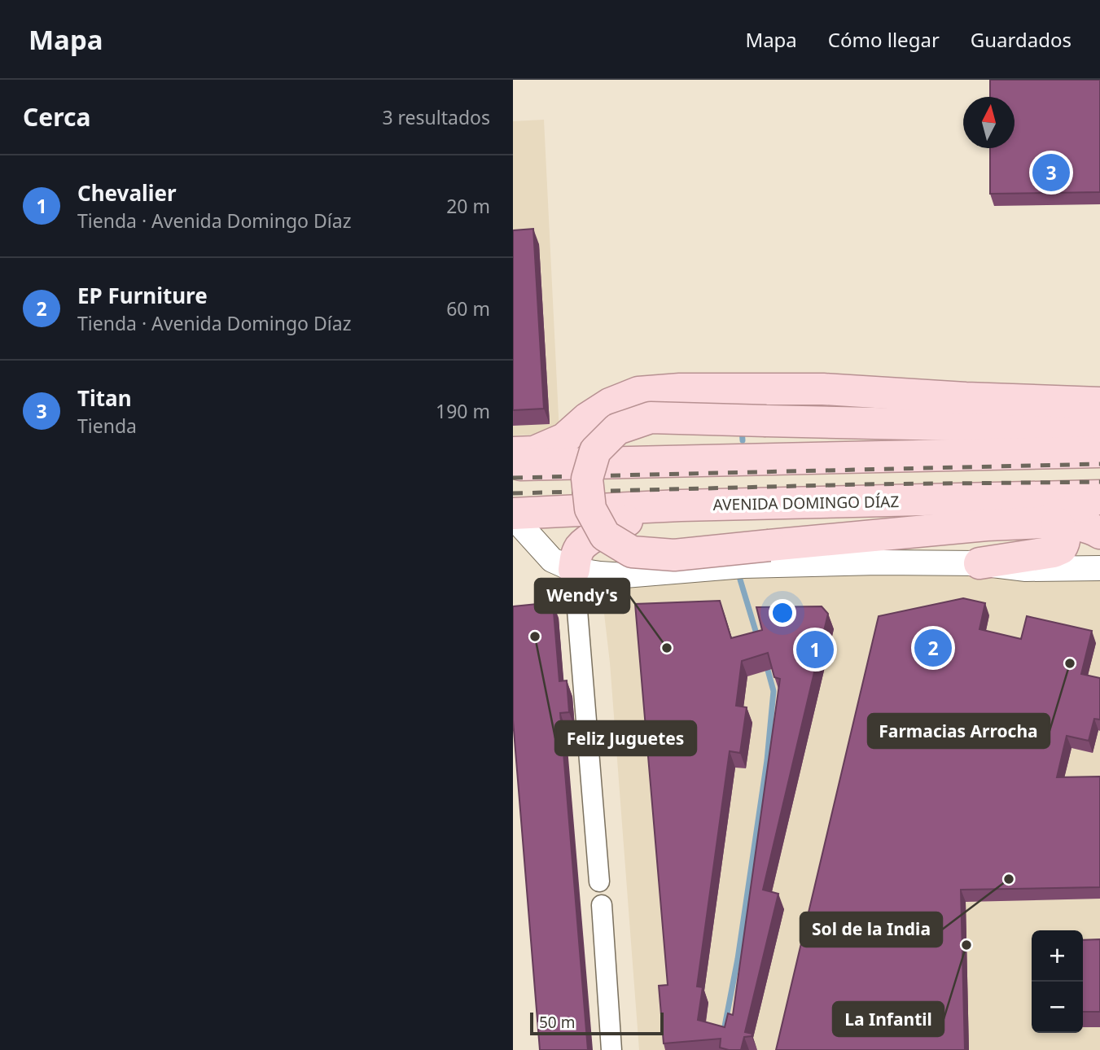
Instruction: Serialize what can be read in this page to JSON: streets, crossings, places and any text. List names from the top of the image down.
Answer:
{
  "streets": {
    "main road": ["AVENIDA DOMINGO DÍAZ"]
  },
  "places": [
    "Feliz Juguetes",
    "Wendy's",
    "Farmacias Arrocha",
    "Sol de la India",
    "La Infantil"
  ],
  "scale_bar": "50 m",
  "north": "top",
  "page": {
    "header": "Mapa",
    "nav": ["Mapa", "Cómo llegar", "Guardados"],
    "heading": ["Cerca", "3 resultados"],
    "pins": ["3", "2", "1"],
    "list": [
      {
        "mark": "1",
        "name": "Chevalier",
        "note": "Tienda · Avenida Domingo Díaz",
        "value": "20 m"
      },
      {
        "mark": "2",
        "name": "EP Furniture",
        "note": "Tienda · Avenida Domingo Díaz",
        "value": "60 m"
      },
      {
        "mark": "3",
        "name": "Titan",
        "note": "Tienda",
        "value": "190 m"
      }
    ],
    "map_buttons": ["+", "−"],
    "scale": "50 m"
  }
}
